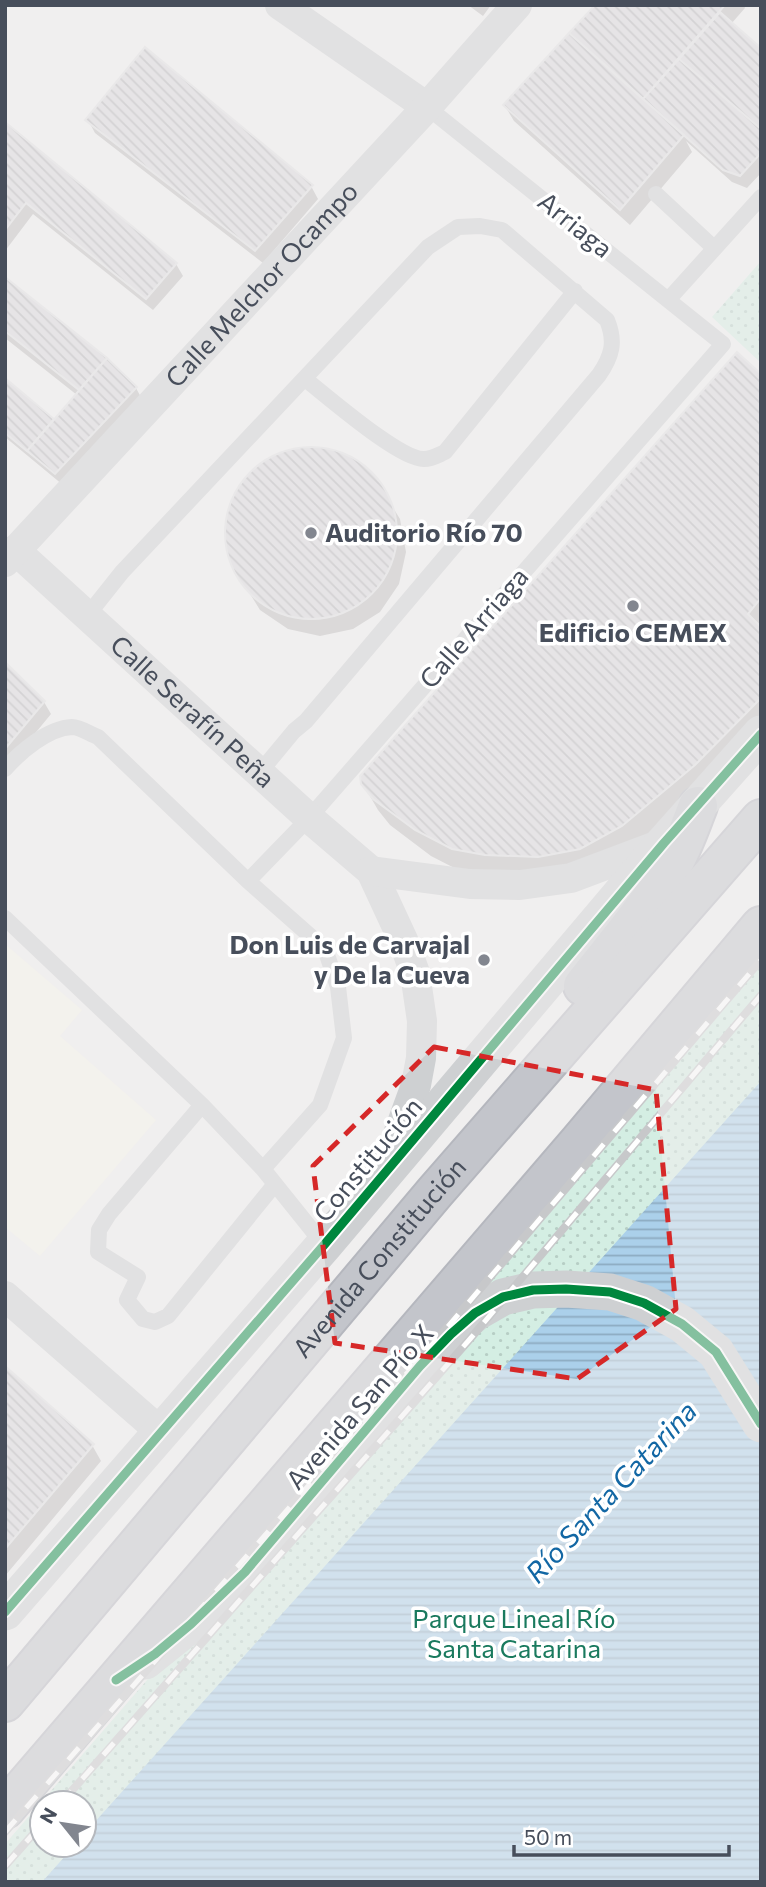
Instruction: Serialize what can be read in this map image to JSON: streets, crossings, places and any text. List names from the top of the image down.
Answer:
{
  "streets": {
    "highway": ["Avenida Constitución"],
    "street": [
      "Calle Melchor Ocampo",
      "Calle Serafín Peña",
      "Constitución",
      "Avenida San Pío X"
    ],
    "lane": ["Arriaga", "Calle Arriaga"]
  },
  "crossings": [
    ["Arriaga", "Calle Melchor Ocampo"],
    ["Arriaga", "Calle Arriaga"],
    ["Calle Melchor Ocampo", "Calle Serafín Peña"],
    ["Calle Arriaga", "Calle Serafín Peña"],
    ["Calle Serafín Peña", "Constitución"]
  ],
  "water": ["Río Santa Catarina"],
  "parks": ["Parque Lineal Río Santa Catarina"],
  "places": ["Auditorio Río 70", "Edificio CEMEX", "Don Luis de Carvajal y De la Cueva"],
  "scale_bar": "50 m",
  "north": "top left"
}
